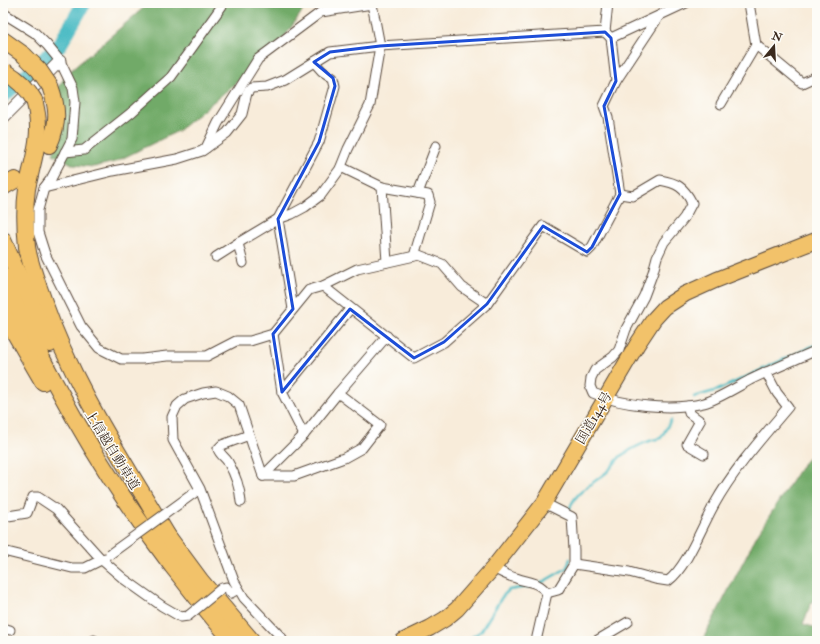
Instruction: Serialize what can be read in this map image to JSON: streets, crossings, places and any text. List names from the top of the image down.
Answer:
{
  "streets": {
    "highway": ["国道144号", "上信越自動車道"]
  },
  "north": "top"
}
